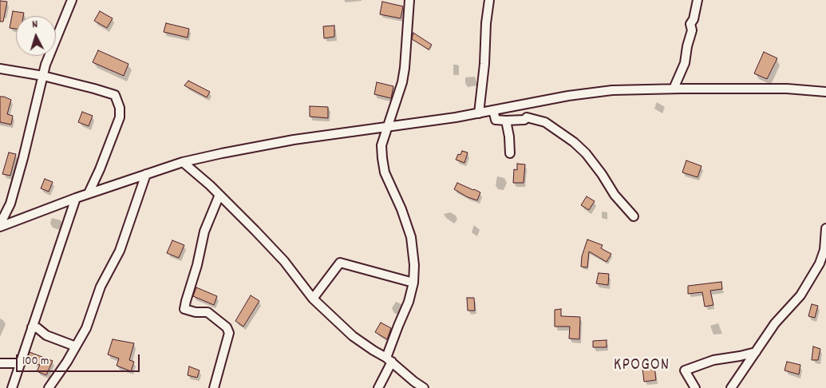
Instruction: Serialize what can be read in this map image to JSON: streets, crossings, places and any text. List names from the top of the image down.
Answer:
{
  "districts": ["KPOGON"],
  "scale_bar": "100 m",
  "north": "top"
}
